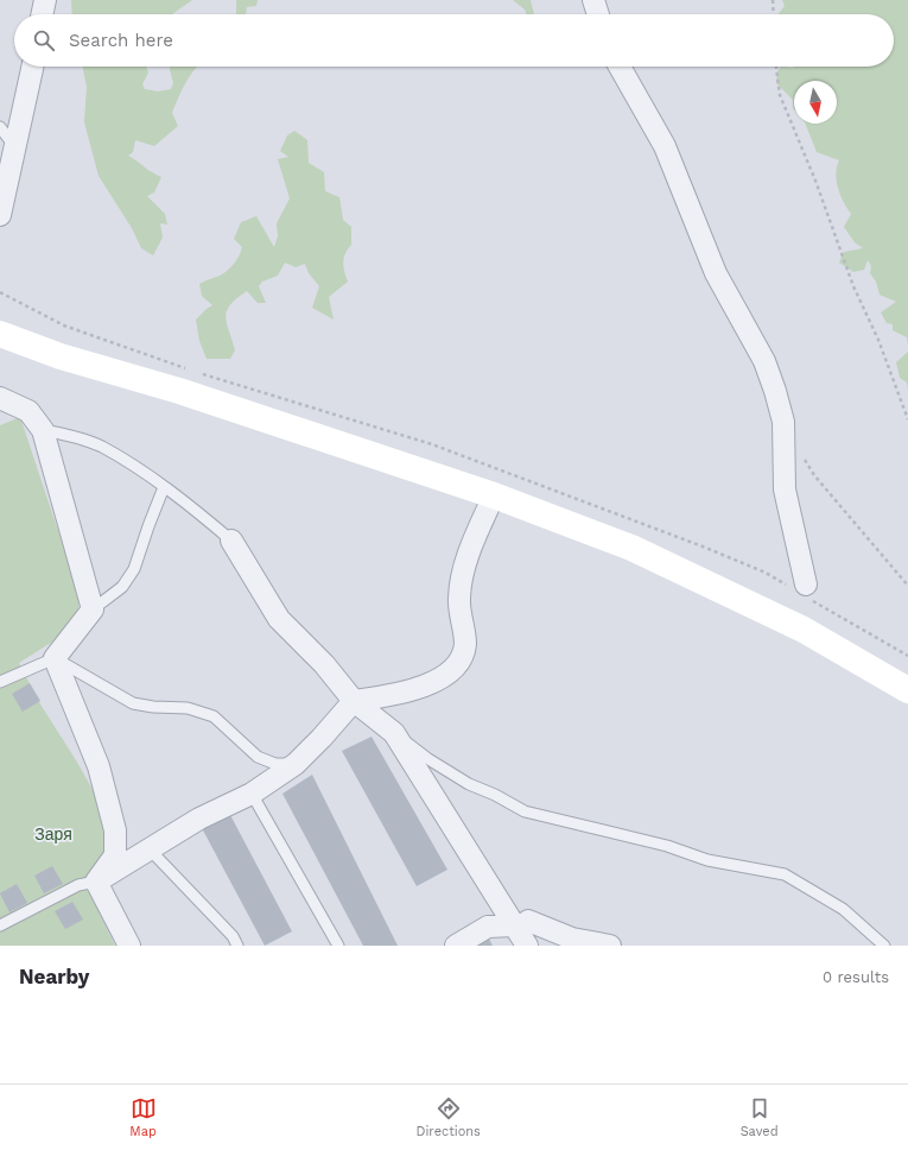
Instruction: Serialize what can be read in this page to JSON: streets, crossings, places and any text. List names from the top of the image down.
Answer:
{
  "parks": ["Заря"],
  "north": "bottom",
  "page": {
    "search": "Search here",
    "heading": ["Nearby", "0 results"],
    "nav": ["Map", "Directions", "Saved"]
  }
}
